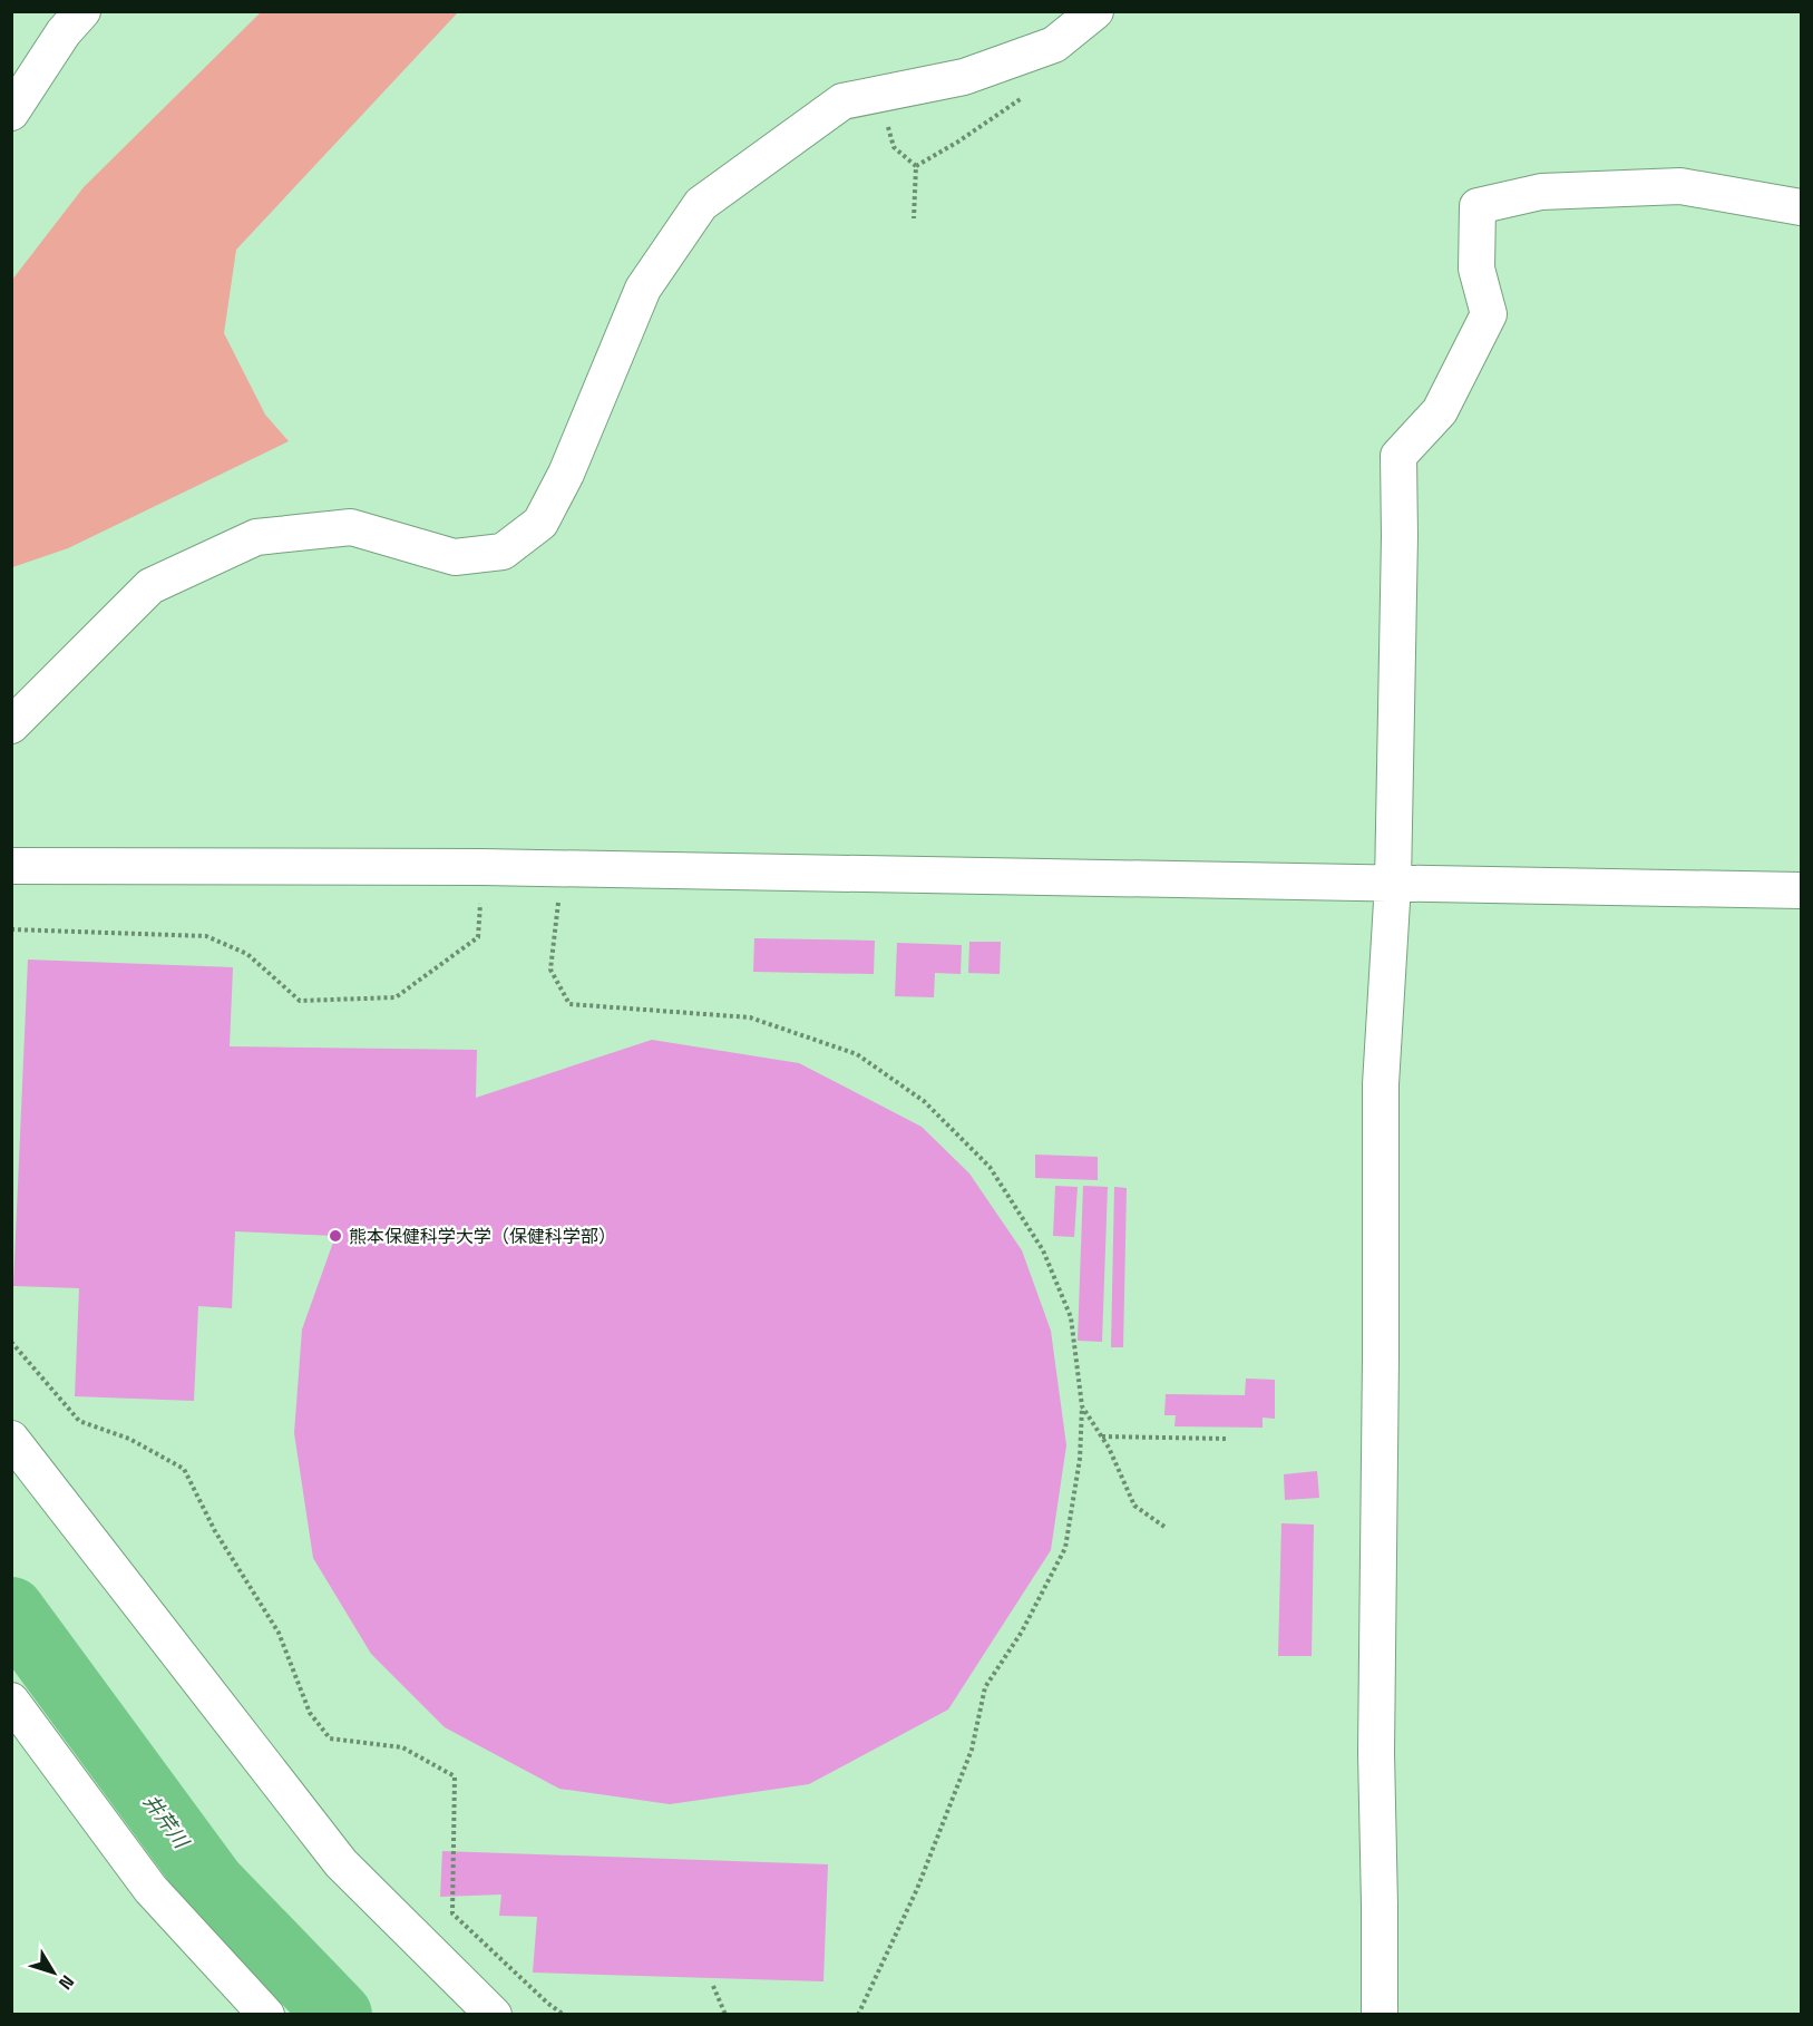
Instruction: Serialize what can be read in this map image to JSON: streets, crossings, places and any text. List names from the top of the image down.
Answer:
{
  "water": ["井芹川"],
  "places": ["熊本保健科学大学（保健科学部）"],
  "north": "bottom right"
}
